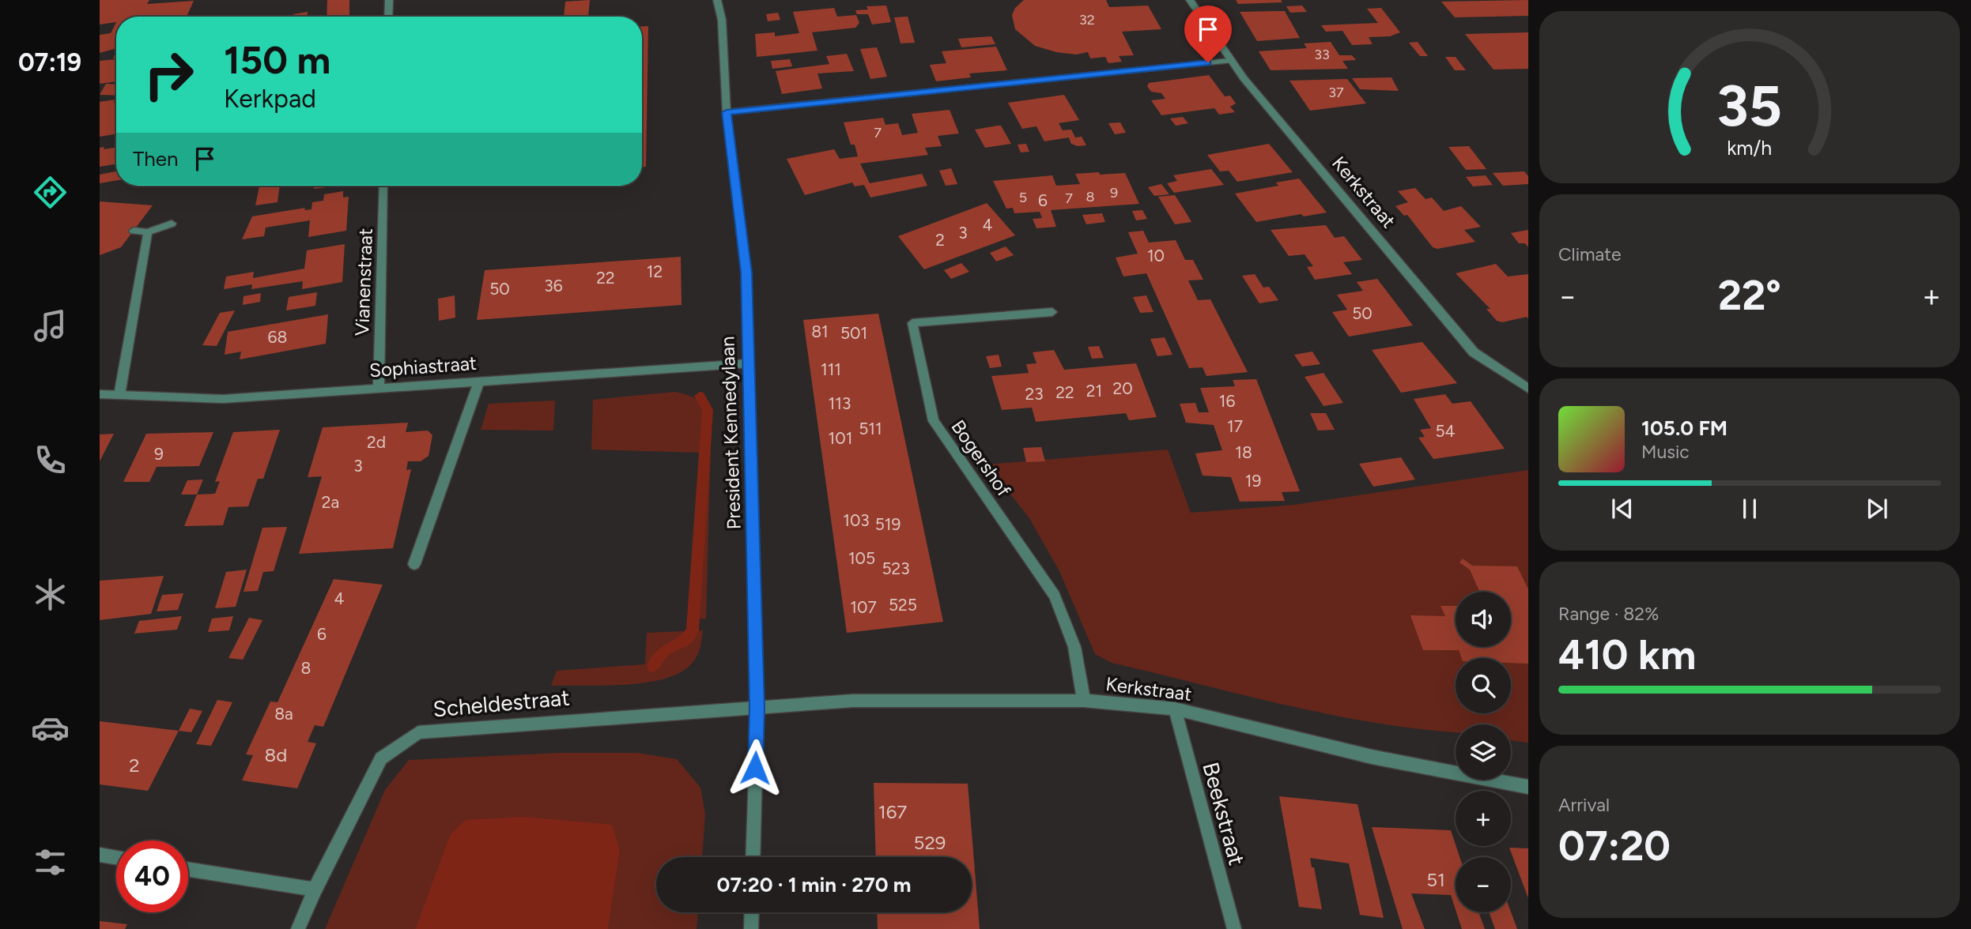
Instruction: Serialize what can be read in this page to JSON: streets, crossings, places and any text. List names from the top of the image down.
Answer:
{
  "streets": {
    "street": [
      "Kerkstraat",
      "Vianenstraat",
      "Sophiastraat",
      "President Kennedylaan",
      "Bogershof",
      "Scheldestraat",
      "Beekstraat"
    ]
  },
  "crossings": [
    ["Kerkstraat", "President Kennedylaan"],
    ["Kerkstraat", "Bogershof"],
    ["Kerkstraat", "Scheldestraat"],
    ["Kerkstraat", "Beekstraat"],
    ["Vianenstraat", "Sophiastraat"],
    ["Sophiastraat", "President Kennedylaan"],
    ["President Kennedylaan", "Scheldestraat"]
  ],
  "house_numbers": [
    "32",
    "33",
    "37",
    "7",
    "9",
    "8",
    "5",
    "7",
    "6",
    "4",
    "3",
    "2",
    "10",
    "12",
    "22",
    "36",
    "50",
    "50",
    "81",
    "501",
    "68",
    "111",
    "20",
    "21",
    "22",
    "23",
    "16",
    "113",
    "17",
    "511",
    "54",
    "101",
    "2d",
    "18",
    "9",
    "3",
    "19",
    "2a",
    "103",
    "519",
    "105",
    "523",
    "4",
    "525",
    "107",
    "6",
    "8",
    "8a",
    "8d",
    "2",
    "167",
    "529",
    "51"
  ],
  "page": {
    "tabs": "07:19",
    "turn": ["150 m", "Kerkpad"],
    "then": "Then",
    "tile": [
      "Climate",
      ["Range · 82%", "410 km"],
      ["Arrival", "07:20"]
    ],
    "heat": ["−", "22°", "+"],
    "song": ["105.0 FM", "Music"],
    "map_buttons": ["+", "−"],
    "limit": "40",
    "trip": "07:20 · 1 min · 270 m",
    "gauge": ["35", "km/h"]
  }
}
